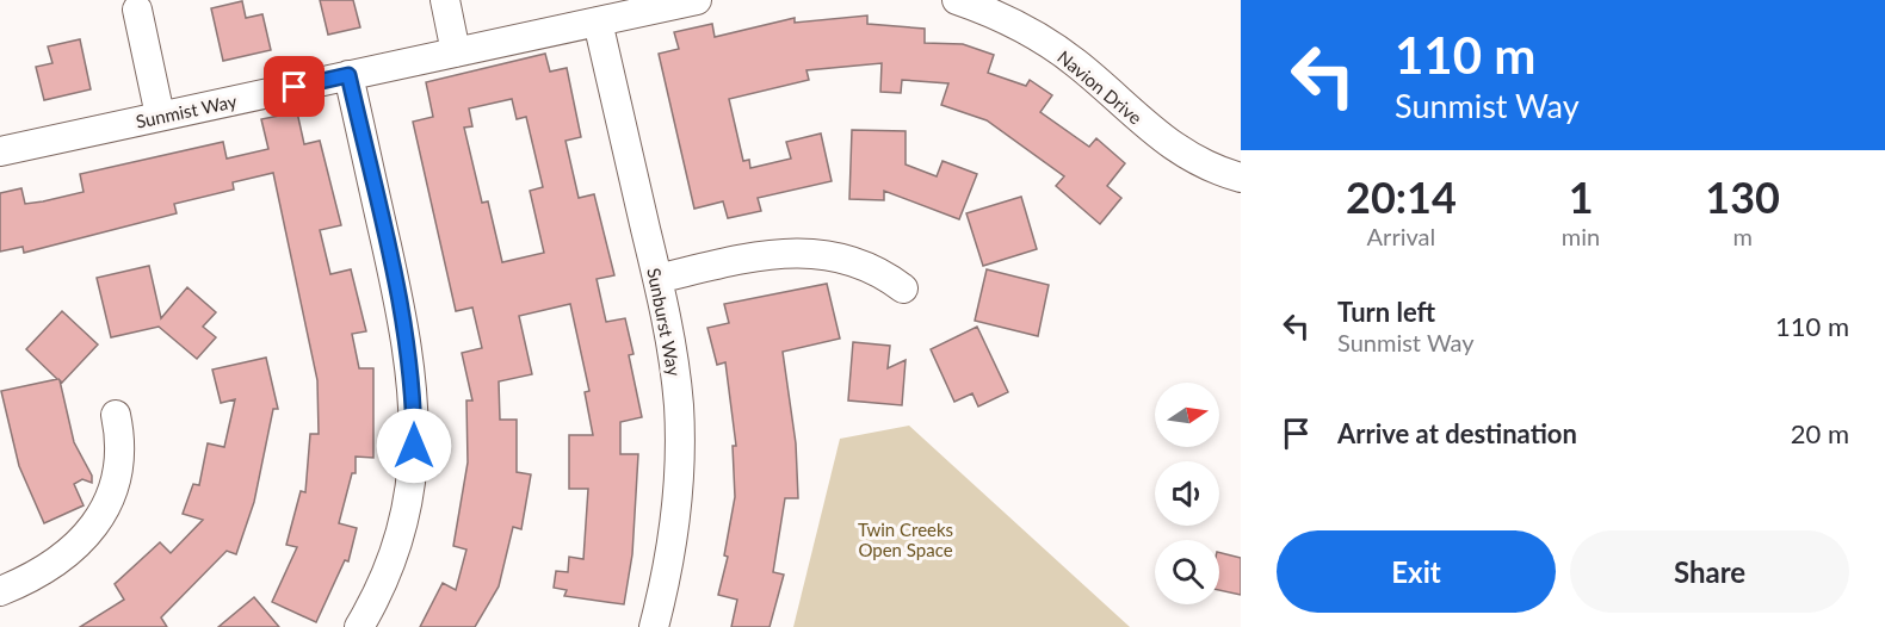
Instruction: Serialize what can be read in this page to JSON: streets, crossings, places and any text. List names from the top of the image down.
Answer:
{
  "streets": {
    "street": ["Navion Drive", "Sunmist Way", "Sunburst Way"]
  },
  "parks": ["Twin Creeks Open Space"],
  "north": "right",
  "page": {
    "turn": ["110 m", "Sunmist Way"],
    "eta": [
      "20:14",
      "Arrival",
      "1",
      "min",
      "130",
      "m"
    ],
    "list": [
      {
        "name": "Turn left",
        "note": "Sunmist Way",
        "value": "110 m"
      },
      {
        "name": "Arrive at destination",
        "value": "20 m"
      }
    ],
    "buttons": ["Exit", "Share"]
  }
}
